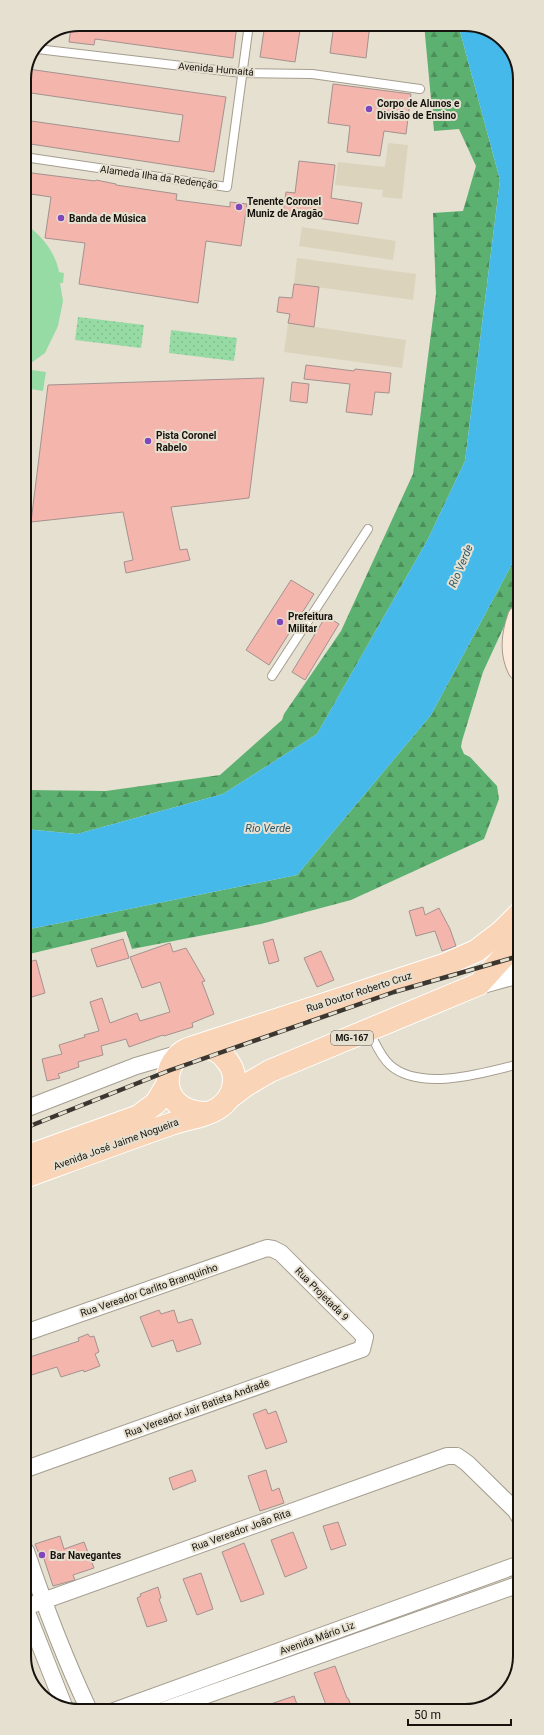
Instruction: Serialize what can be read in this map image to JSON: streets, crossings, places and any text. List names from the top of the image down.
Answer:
{
  "streets": {
    "main road": ["Rua Doutor Roberto Cruz", "MG-167", "Avenida José Jaime Nogueira"],
    "street": [
      "Rua Vereador Carlito Branquinho",
      "Rua Projetada 9",
      "Rua Vereador Jair Batista Andrade",
      "Rua Vereador João Rita",
      "Avenida Mário Liz"
    ],
    "lane": ["Avenida Humaitá", "Alameda Ilha da Redenção"]
  },
  "crossings": [
    ["Avenida Humaitá", "Alameda Ilha da Redenção"],
    ["Rua Doutor Roberto Cruz", "Avenida José Jaime Nogueira"],
    ["Rua Vereador Carlito Branquinho", "Rua Projetada 9"],
    ["Rua Projetada 9", "Rua Vereador Jair Batista Andrade"]
  ],
  "water": ["Rio Verde"],
  "places": [
    "Corpo de Alunos e Divisão de Ensino",
    "Tenente Coronel Muniz de Aragão",
    "Banda de Música",
    "Pista Coronel Rabelo",
    "Prefeitura Militar",
    "Bar Navegantes"
  ],
  "scale_bar": "50 m"
}
